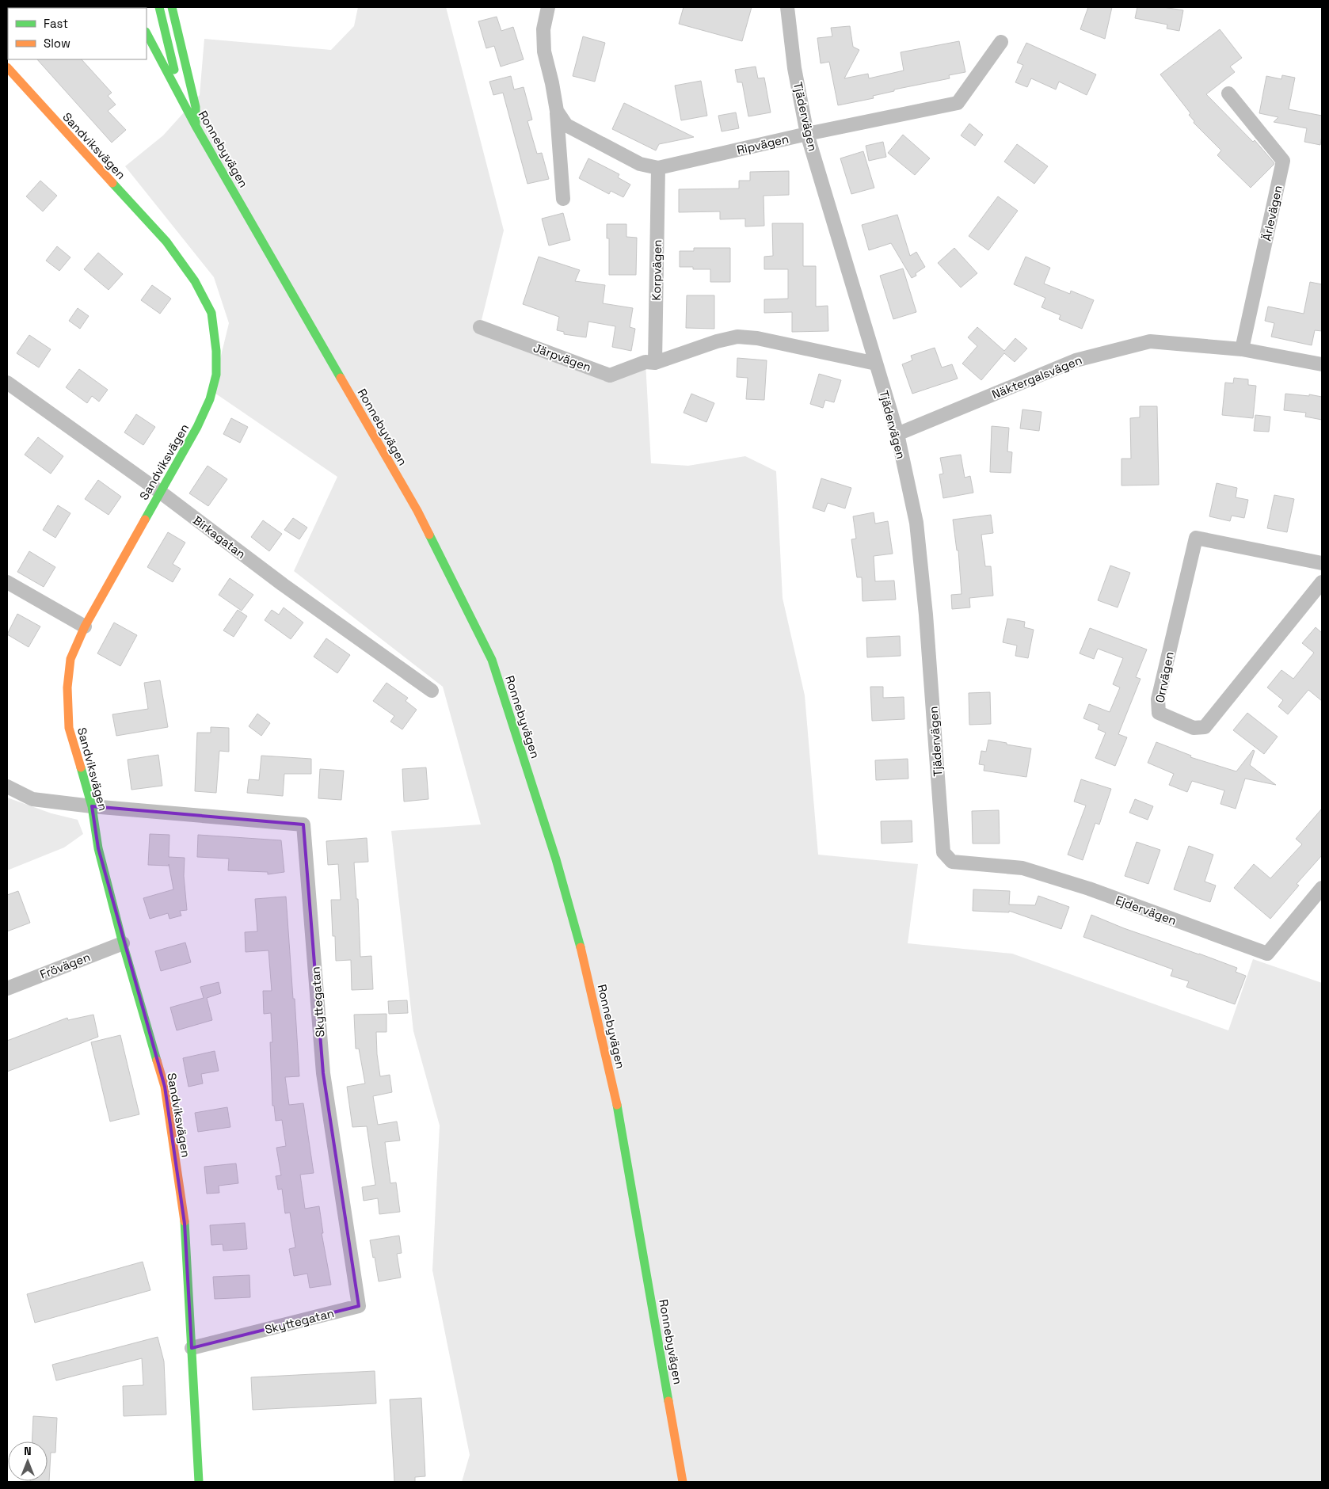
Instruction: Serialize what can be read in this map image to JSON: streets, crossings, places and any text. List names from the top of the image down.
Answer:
{
  "streets": {
    "main road": ["Sandviksvägen", "Ronnebyvägen"],
    "street": [
      "Tjädervägen",
      "Ripvägen",
      "Ärlevägen",
      "Korpvägen",
      "Järpvägen",
      "Näktergalsvägen",
      "Birkagatan",
      "Orrvägen",
      "Ejdervägen",
      "Frövägen",
      "Skyttegatan"
    ]
  },
  "crossings": [
    ["Tjädervägen", "Ripvägen"],
    ["Tjädervägen", "Järpvägen"],
    ["Tjädervägen", "Näktergalsvägen"],
    ["Tjädervägen", "Ejdervägen"],
    ["Ripvägen", "Korpvägen"],
    ["Sandviksvägen", "Birkagatan"],
    ["Sandviksvägen", "Frövägen"],
    ["Sandviksvägen", "Skyttegatan"],
    ["Ärlevägen", "Näktergalsvägen"],
    ["Korpvägen", "Järpvägen"]
  ],
  "legend": ["Fast", "Slow"],
  "north": "top"
}
